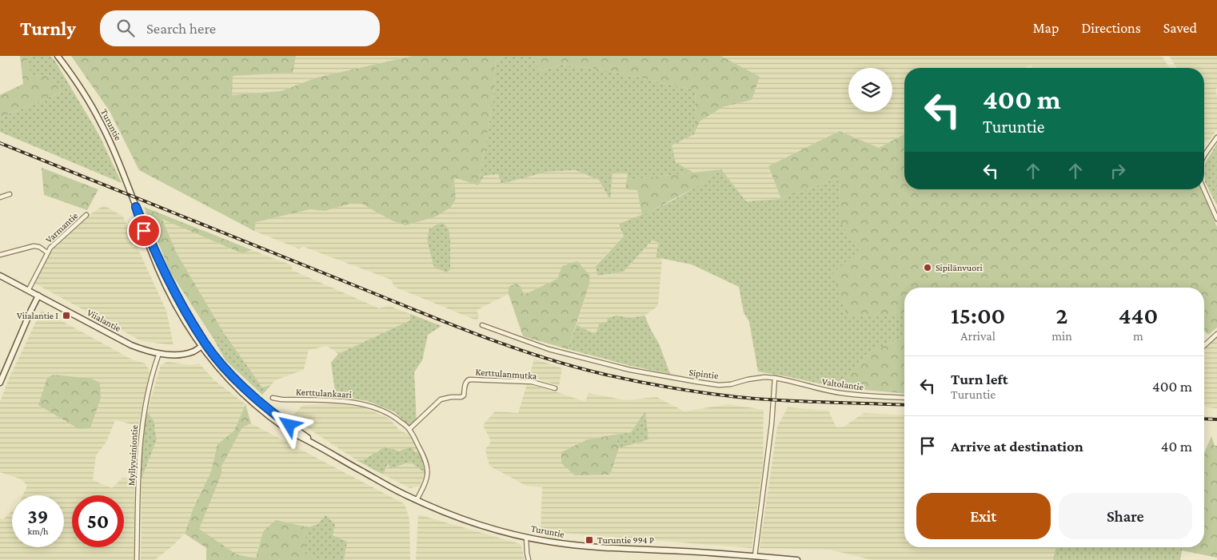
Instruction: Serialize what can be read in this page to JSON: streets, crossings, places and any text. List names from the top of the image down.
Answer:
{
  "streets": {
    "main road": ["Turuntie", "Viialantie"],
    "street": [
      "Varmantie",
      "Kerttulanmutka",
      "Sipintie",
      "Valtolantie",
      "Kerttulankaari",
      "Myllyvainiontie"
    ]
  },
  "crossings": [
    ["Turuntie", "Viialantie"],
    ["Turuntie", "Kerttulankaari"],
    ["Varmantie", "Viialantie"],
    ["Viialantie", "Myllyvainiontie"],
    ["Kerttulanmutka", "Kerttulankaari"],
    ["Sipintie", "Valtolantie"]
  ],
  "places": {
    "other": ["Sipilänvuori"],
    "transit": ["Viialantie I", "Turuntie 994 P"]
  },
  "page": {
    "header": "Turnly",
    "search": "Search here",
    "nav": ["Map", "Directions", "Saved"],
    "turn": ["400 m", "Turuntie"],
    "eta": [
      "15:00",
      "Arrival",
      "2",
      "min",
      "440",
      "m"
    ],
    "list": [
      {
        "name": "Turn left",
        "note": "Turuntie",
        "value": "400 m"
      },
      {
        "name": "Arrive at destination",
        "value": "40 m"
      }
    ],
    "buttons": ["Exit", "Share"],
    "speed": "39 km/h",
    "limit": "50"
  }
}
